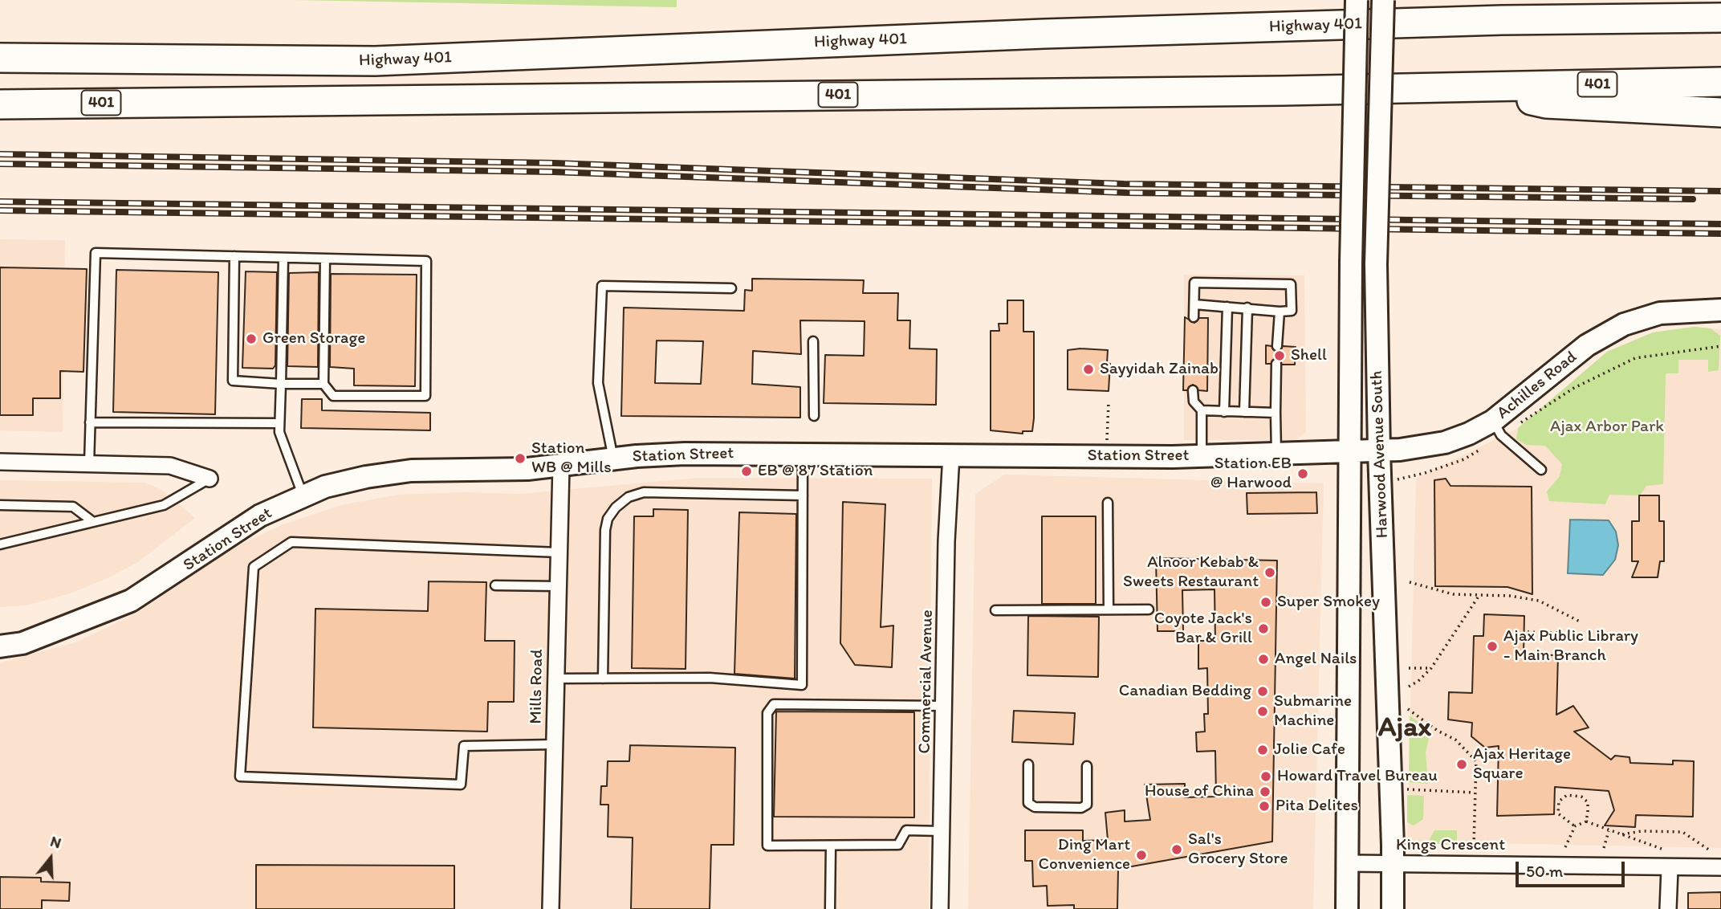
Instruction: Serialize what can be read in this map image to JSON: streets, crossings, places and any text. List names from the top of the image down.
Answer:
{
  "streets": {
    "highway": ["Highway 401", "401"],
    "street": [
      "Achilles Road",
      "Harwood Avenue South",
      "Station Street",
      "Commercial Avenue",
      "Mills Road",
      "Kings Crescent"
    ]
  },
  "crossings": [
    ["Achilles Road", "Harwood Avenue South"],
    ["Achilles Road", "Station Street"],
    ["Harwood Avenue South", "Station Street"],
    ["Harwood Avenue South", "Kings Crescent"],
    ["Station Street", "Commercial Avenue"],
    ["Station Street", "Mills Road"]
  ],
  "districts": ["Ajax"],
  "parks": ["Ajax Arbor Park"],
  "places": [
    "Green Storage",
    "Shell",
    "Sayyidah Zainab",
    "Station WB @ Mills",
    "EB @ 87 Station",
    "Station EB @ Harwood",
    "Alnoor Kebab & Sweets Restaurant",
    "Super Smokey",
    "Coyote Jack's Bar & Grill",
    "Ajax Public Library - Main Branch",
    "Angel Nails",
    "Canadian Bedding",
    "Submarine Machine",
    "Jolie Cafe",
    "Ajax Heritage Square",
    "Howard Travel Bureau",
    "House of China",
    "Pita Delites",
    "Sal's Grocery Store",
    "Ding Mart Convenience"
  ],
  "scale_bar": "50 m",
  "north": "top"
}
